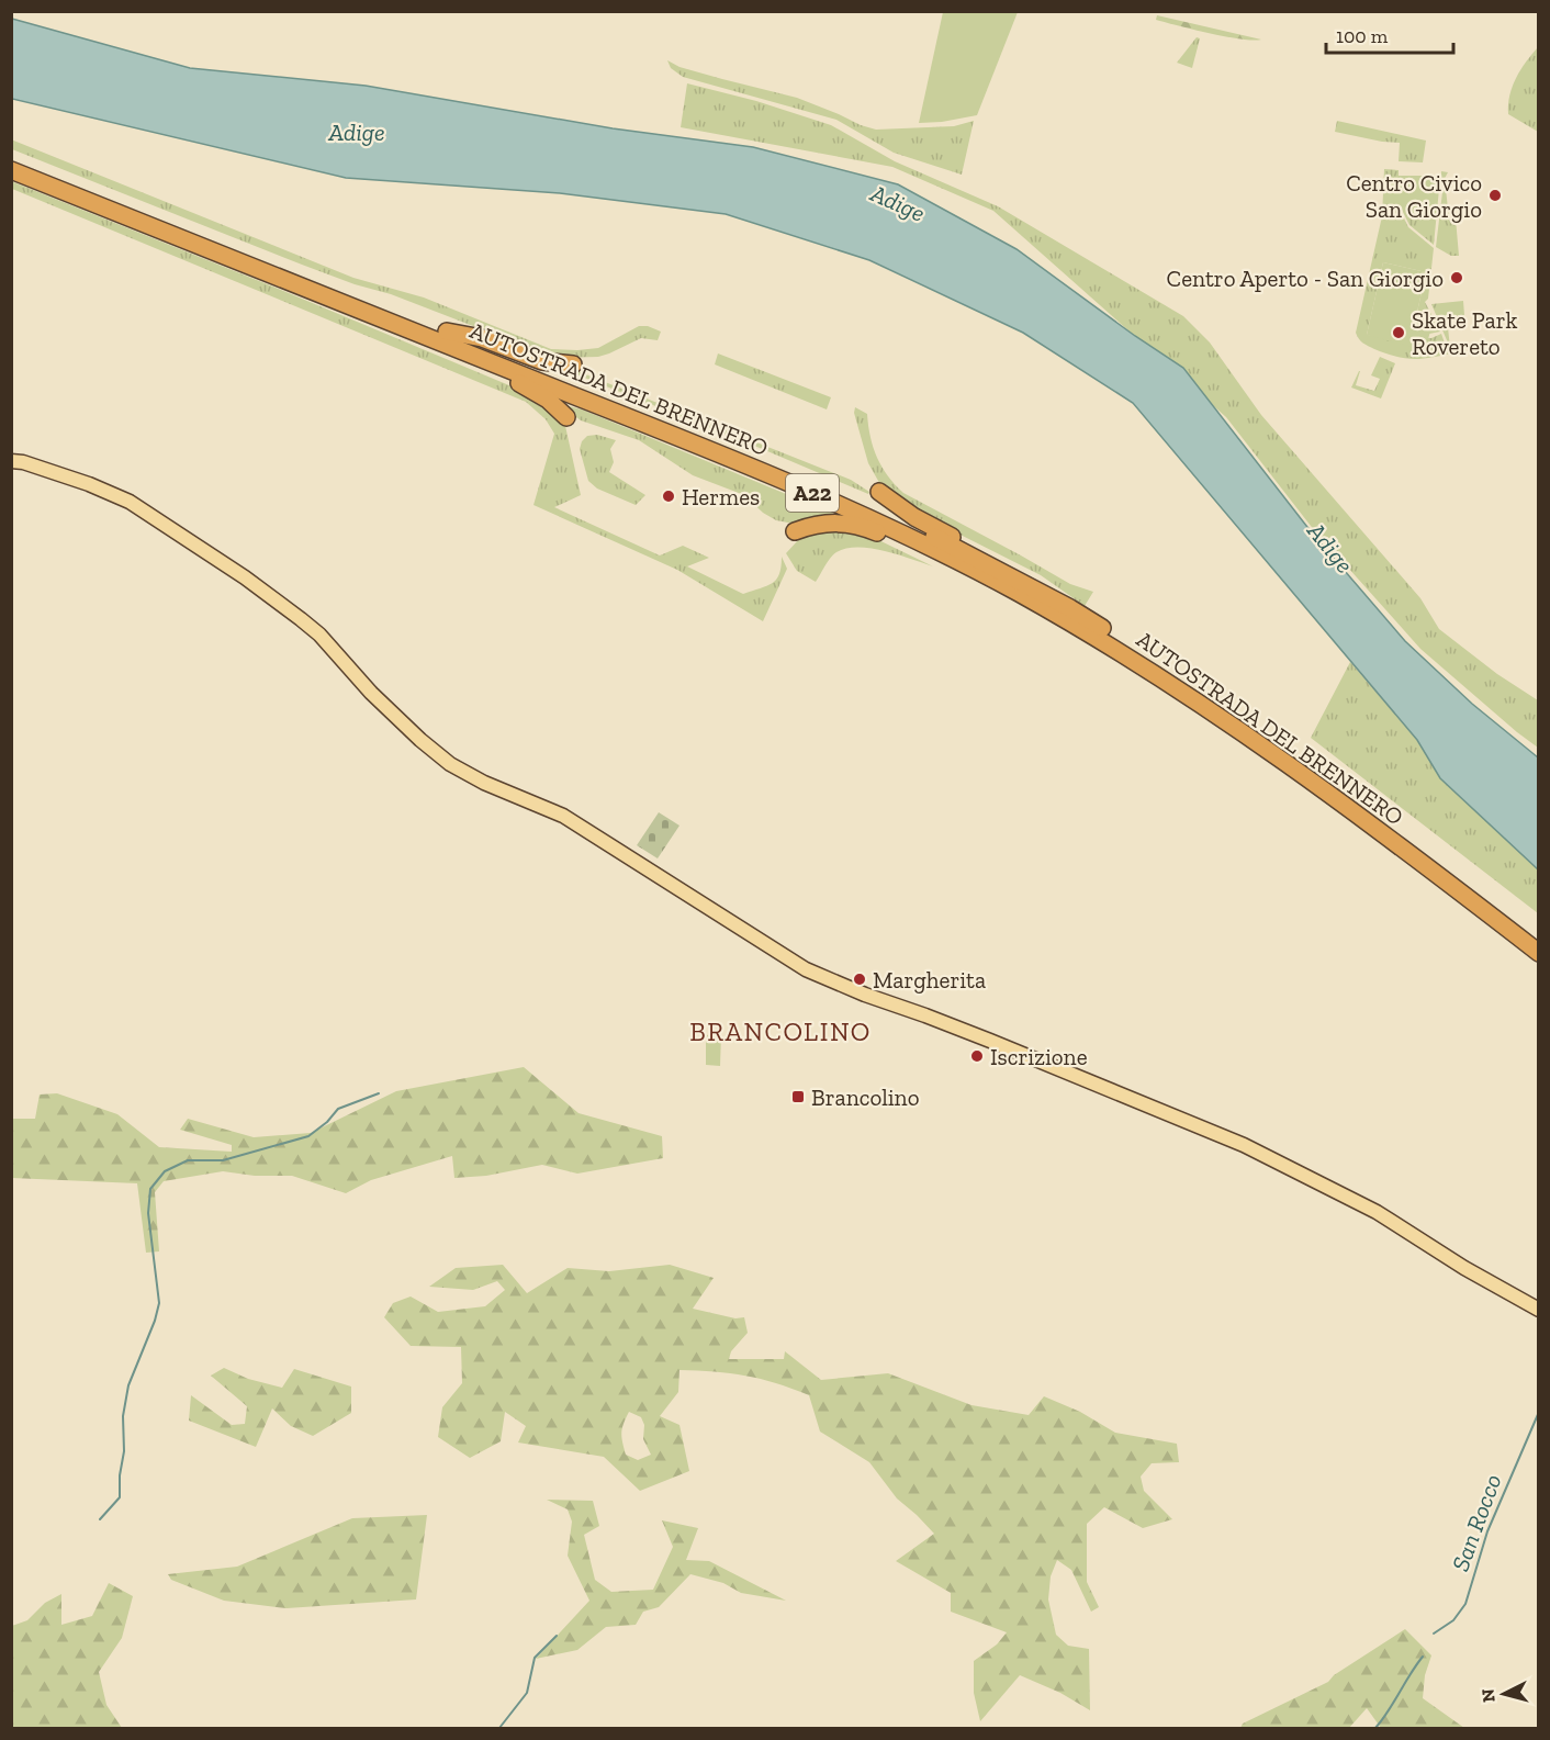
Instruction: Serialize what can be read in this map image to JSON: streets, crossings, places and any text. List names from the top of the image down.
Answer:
{
  "streets": {
    "highway": ["AUTOSTRADA DEL BRENNERO", "A22"]
  },
  "districts": ["BRANCOLINO"],
  "water": ["Adige", "San Rocco"],
  "places": {
    "other": [
      "Centro Civico San Giorgio",
      "Centro Aperto - San Giorgio",
      "Skate Park Rovereto",
      "Hermes",
      "Margherita",
      "Iscrizione"
    ],
    "transit": ["Brancolino"]
  },
  "scale_bar": "100 m",
  "north": "left"
}
